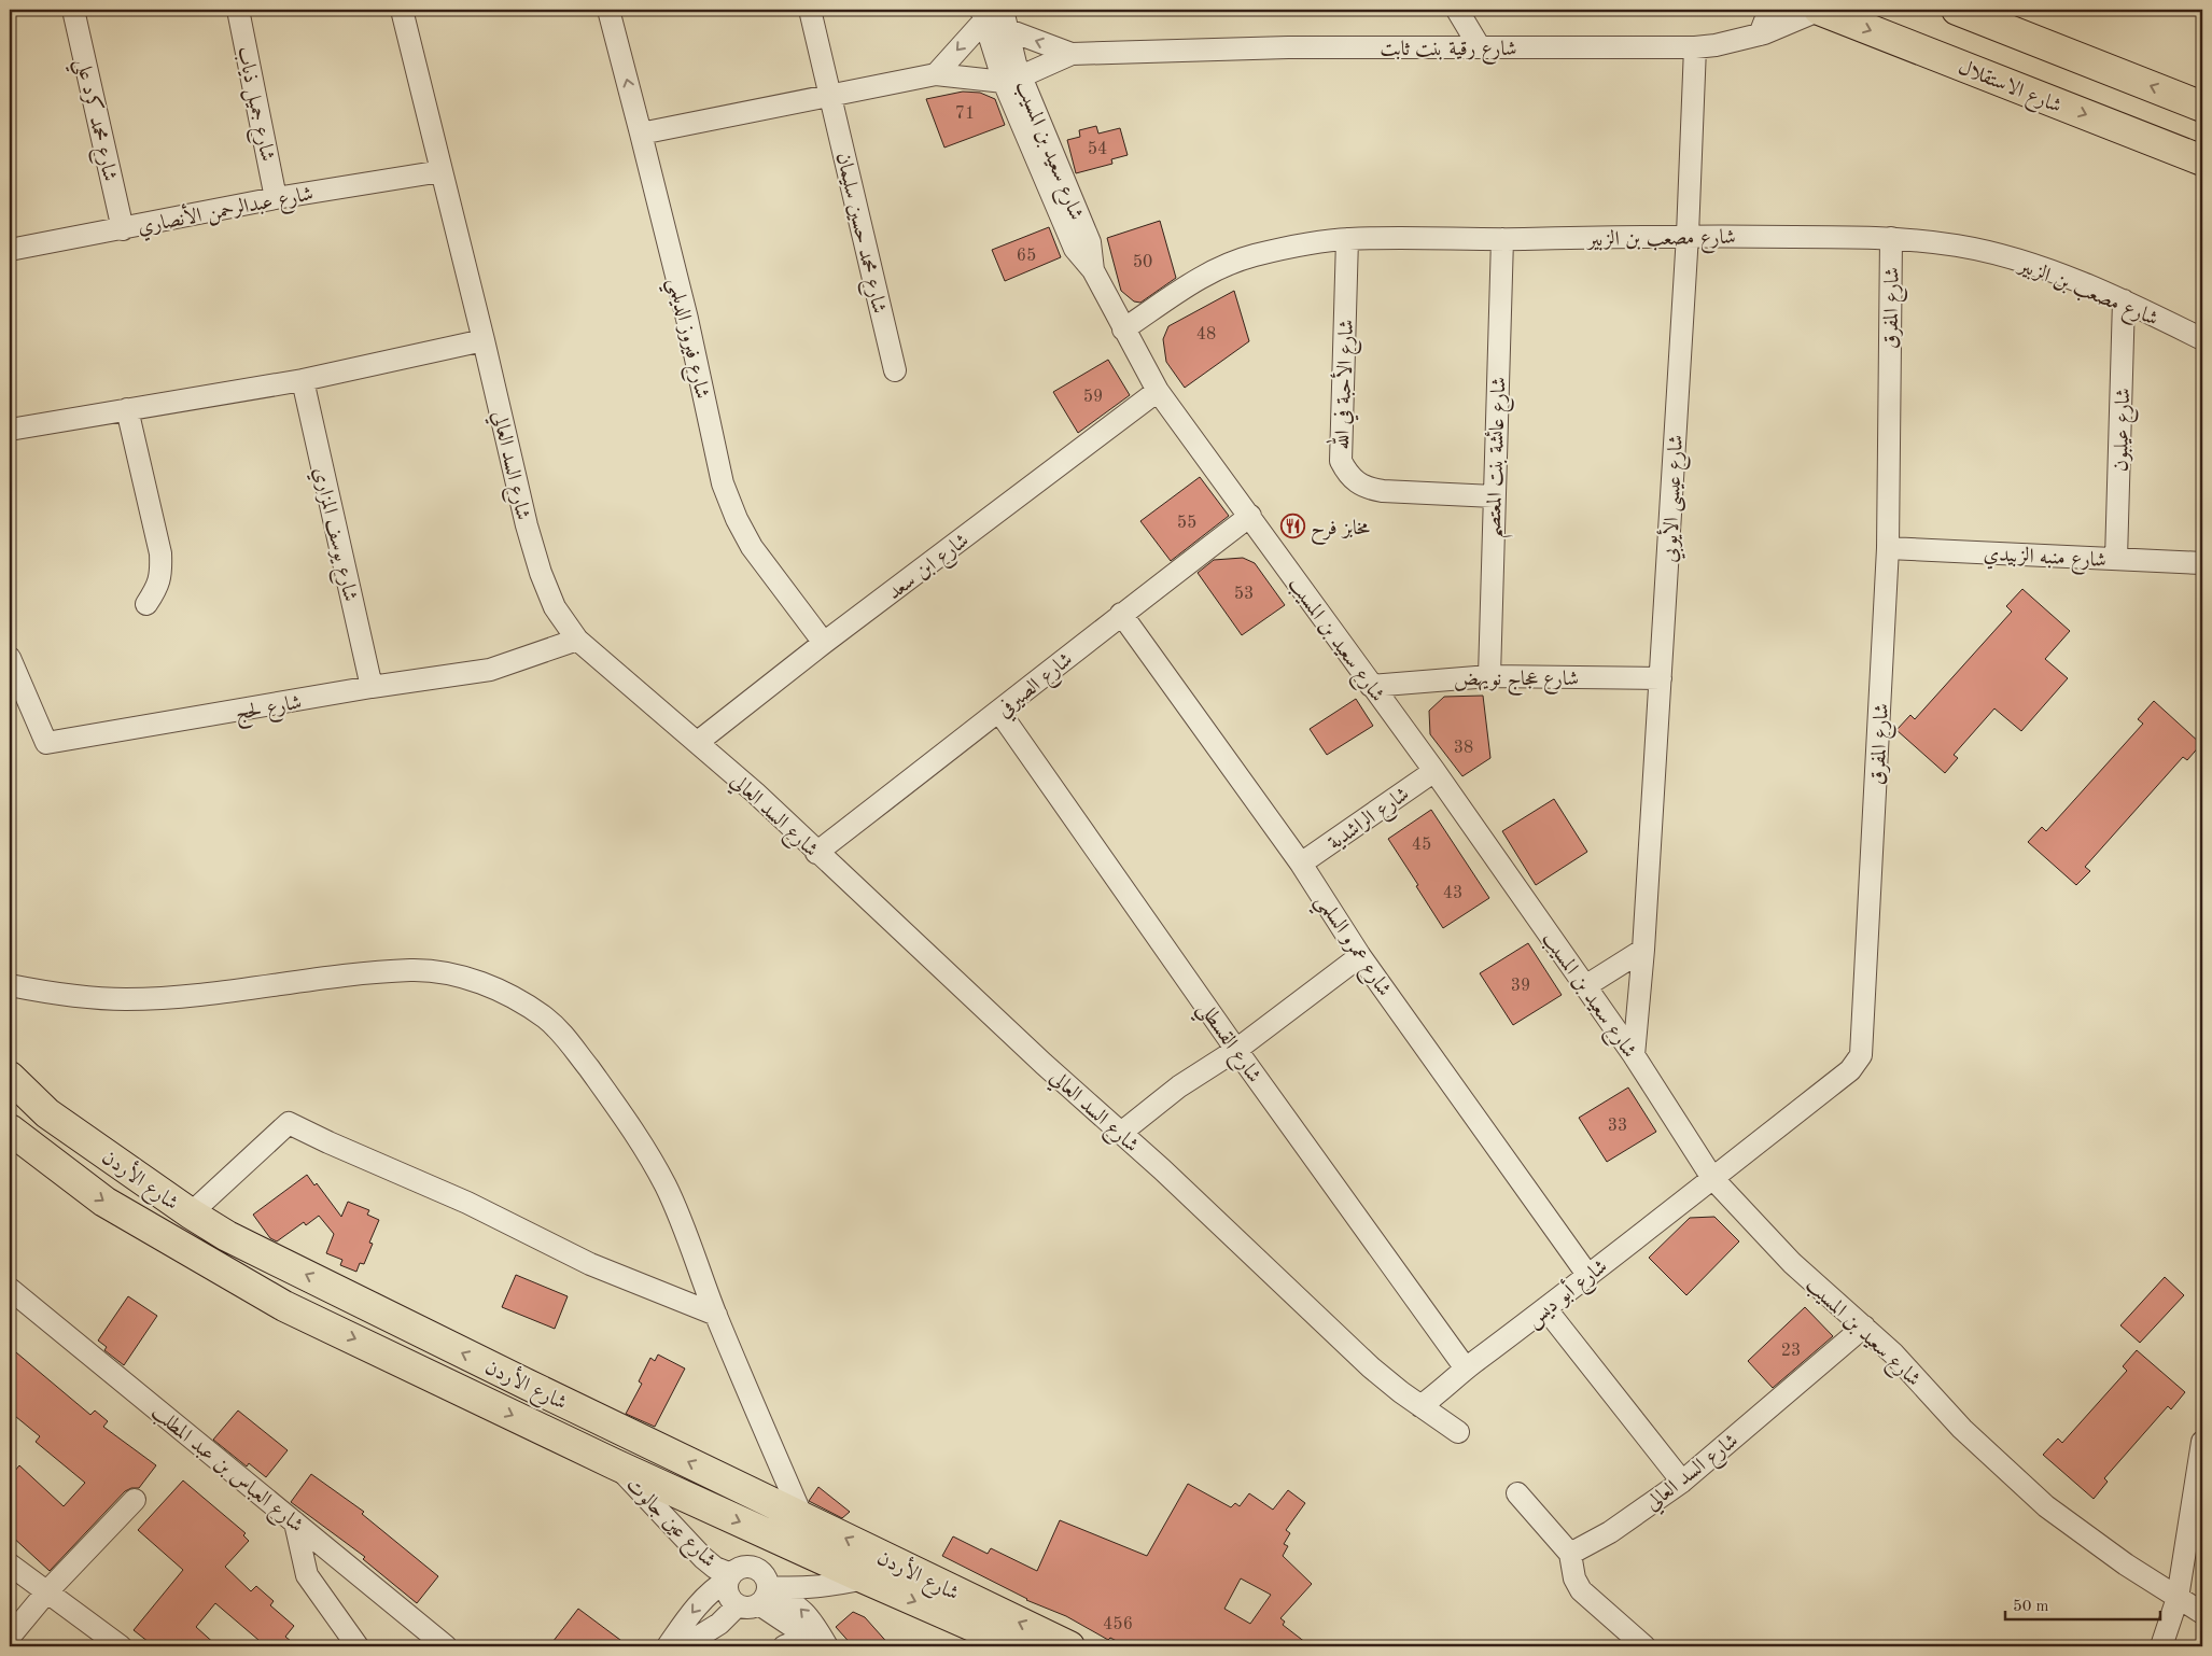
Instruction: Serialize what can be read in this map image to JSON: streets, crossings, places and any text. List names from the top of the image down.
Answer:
{
  "streets": {
    "highway": ["شارع الاستقلال", "شارع الأردن"],
    "street": [
      "شارع رقية بنت ثابت",
      "شارع جميل ذياب",
      "شارع محمد كرد علي",
      "شارع سعيد بن المسيب",
      "شارع عبدالرحمن الأنصاري",
      "شارع محمد حسين سليمان",
      "شارع مصعب بن الزبير",
      "شارع المفرق",
      "شارع فيروز الديلمي",
      "شارع الأحبة في الله",
      "شارع عيلبون",
      "شارع عائشة بنت المعتصم",
      "شارع السد العالي",
      "شارع عيسى الأيوبي",
      "شارع يوسف المزاري",
      "شارع منبه الزبيدي",
      "شارع ابن سعد",
      "شارع عجاج نويهض",
      "شارع الصيرفي",
      "شارع لحج",
      "شارع الراشدية",
      "شارع عمرو السلمي",
      "شارع القسطلي",
      "شارع أبو ديس",
      "شارع العباس بن عبد المطلب",
      "شارع عين جالوت"
    ]
  },
  "crossings": [
    ["شارع رقية بنت ثابت", "شارع الاستقلال"],
    ["شارع رقية بنت ثابت", "شارع سعيد بن المسيب"],
    ["شارع رقية بنت ثابت", "شارع عيسى الأيوبي"],
    ["شارع جميل ذياب", "شارع عبدالرحمن الأنصاري"],
    ["شارع محمد كرد علي", "شارع عبدالرحمن الأنصاري"],
    ["شارع سعيد بن المسيب", "شارع مصعب بن الزبير"],
    ["شارع سعيد بن المسيب", "شارع المفرق"],
    ["شارع سعيد بن المسيب", "شارع السد العالي"],
    ["شارع سعيد بن المسيب", "شارع عيسى الأيوبي"],
    ["شارع سعيد بن المسيب", "شارع ابن سعد"],
    ["شارع سعيد بن المسيب", "شارع عجاج نويهض"],
    ["شارع سعيد بن المسيب", "شارع الصيرفي"],
    ["شارع سعيد بن المسيب", "شارع الراشدية"],
    ["شارع سعيد بن المسيب", "شارع أبو ديس"],
    ["شارع عبدالرحمن الأنصاري", "شارع السد العالي"],
    ["شارع مصعب بن الزبير", "شارع المفرق"],
    ["شارع مصعب بن الزبير", "شارع الأحبة في الله"],
    ["شارع مصعب بن الزبير", "شارع عيلبون"],
    ["شارع مصعب بن الزبير", "شارع عائشة بنت المعتصم"],
    ["شارع مصعب بن الزبير", "شارع عيسى الأيوبي"],
    ["شارع المفرق", "شارع منبه الزبيدي"],
    ["شارع المفرق", "شارع أبو ديس"],
    ["شارع فيروز الديلمي", "شارع ابن سعد"],
    ["شارع الأحبة في الله", "شارع عائشة بنت المعتصم"],
    ["شارع عيلبون", "شارع منبه الزبيدي"],
    ["شارع عائشة بنت المعتصم", "شارع عجاج نويهض"],
    ["شارع السد العالي", "شارع ابن سعد"],
    ["شارع السد العالي", "شارع الصيرفي"],
    ["شارع السد العالي", "شارع لحج"],
    ["شارع السد العالي", "شارع أبو ديس"],
    ["شارع عيسى الأيوبي", "شارع عجاج نويهض"],
    ["شارع يوسف المزاري", "شارع لحج"],
    ["شارع الصيرفي", "شارع عمرو السلمي"],
    ["شارع الصيرفي", "شارع القسطلي"],
    ["شارع الراشدية", "شارع عمرو السلمي"],
    ["شارع عمرو السلمي", "شارع أبو ديس"],
    ["شارع القسطلي", "شارع أبو ديس"],
    ["شارع الأردن", "شارع عين جالوت"]
  ],
  "places": {
    "restaurant": ["مخابز فرح"]
  },
  "house_numbers": [
    "71",
    "54",
    "65",
    "50",
    "48",
    "59",
    "55",
    "53",
    "38",
    "45",
    "43",
    "39",
    "33",
    "23",
    "456"
  ],
  "scale_bar": "50 m"
}
